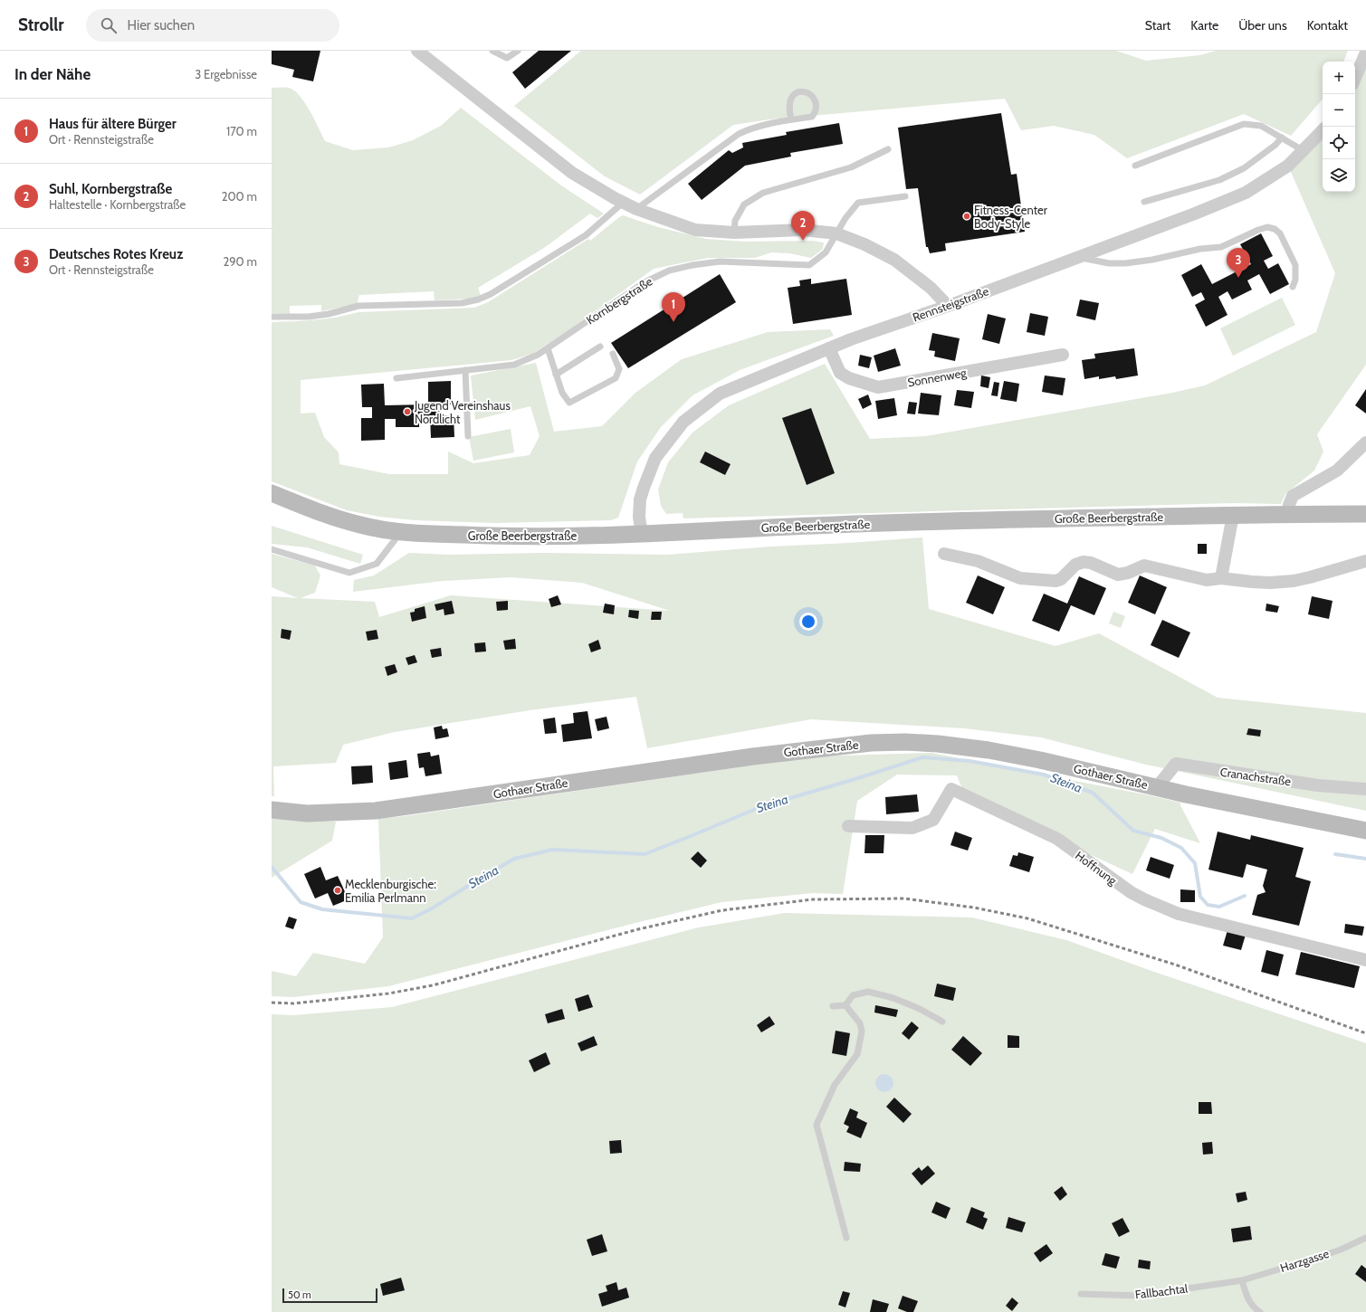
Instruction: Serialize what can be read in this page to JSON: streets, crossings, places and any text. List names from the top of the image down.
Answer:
{
  "streets": {
    "main road": ["Große Beerbergstraße", "Gothaer Straße"],
    "street": [
      "Rennsteigstraße",
      "Sonnenweg",
      "Cranachstraße",
      "Hoffnung"
    ],
    "lane": ["Kornbergstraße", "Harzgasse", "Fallbachtal"]
  },
  "crossings": [
    ["Rennsteigstraße", "Sonnenweg"],
    ["Rennsteigstraße", "Große Beerbergstraße"],
    ["Gothaer Straße", "Cranachstraße"],
    ["Harzgasse", "Fallbachtal"]
  ],
  "water": ["Steina"],
  "places": ["Fitness-Center Body-Style", "Jugend Vereinshaus Nordlicht", "Mecklenburgische: Emilia Perlmann"],
  "scale_bar": "50 m",
  "page": {
    "header": "Strollr",
    "search": "Hier suchen",
    "nav": [
      "Start",
      "Karte",
      "Über uns",
      "Kontakt"
    ],
    "heading": ["In der Nähe", "3 Ergebnisse"],
    "map_buttons": ["+", "−"],
    "list": [
      {
        "mark": "1",
        "name": "Haus für ältere Bürger",
        "note": "Ort · Rennsteigstraße",
        "value": "170 m"
      },
      {
        "mark": "2",
        "name": "Suhl, Kornbergstraße",
        "note": "Haltestelle · Kornbergstraße",
        "value": "200 m"
      },
      {
        "mark": "3",
        "name": "Deutsches Rotes Kreuz",
        "note": "Ort · Rennsteigstraße",
        "value": "290 m"
      }
    ],
    "pins": ["2", "3", "1"],
    "scale": "50 m"
  }
}
